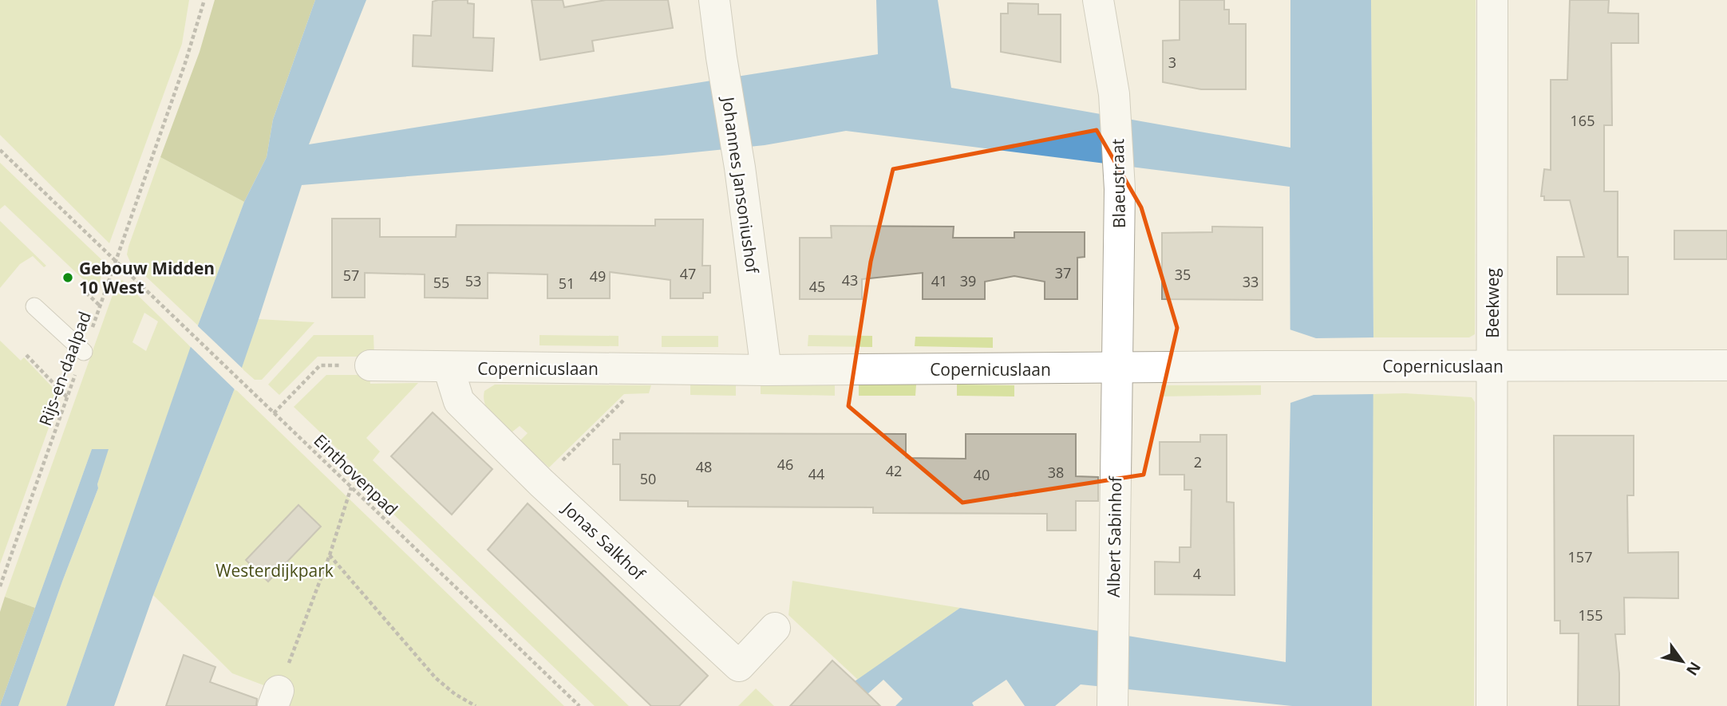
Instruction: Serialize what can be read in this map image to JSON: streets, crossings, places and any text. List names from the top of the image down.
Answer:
{
  "streets": {
    "street": [
      "Blaeustraat",
      "Johannes Jansoniushof",
      "Beekweg",
      "Copernicuslaan",
      "Albert Sabinhof",
      "Jonas Salkhof"
    ],
    "path": ["Rijs-en-daalpad", "Einthovenpad"]
  },
  "crossings": [
    ["Blaeustraat", "Copernicuslaan"],
    ["Blaeustraat", "Albert Sabinhof"],
    ["Johannes Jansoniushof", "Copernicuslaan"],
    ["Beekweg", "Copernicuslaan"],
    ["Copernicuslaan", "Albert Sabinhof"],
    ["Copernicuslaan", "Jonas Salkhof"],
    ["Rijs-en-daalpad", "Einthovenpad"]
  ],
  "parks": ["Westerdijkpark"],
  "places": ["Gebouw Midden 10 West"],
  "house_numbers": [
    "3",
    "165",
    "37",
    "47",
    "35",
    "57",
    "49",
    "43",
    "53",
    "41",
    "39",
    "33",
    "55",
    "51",
    "45",
    "2",
    "46",
    "48",
    "42",
    "38",
    "44",
    "40",
    "50",
    "157",
    "4",
    "155"
  ],
  "north": "bottom right"
}
